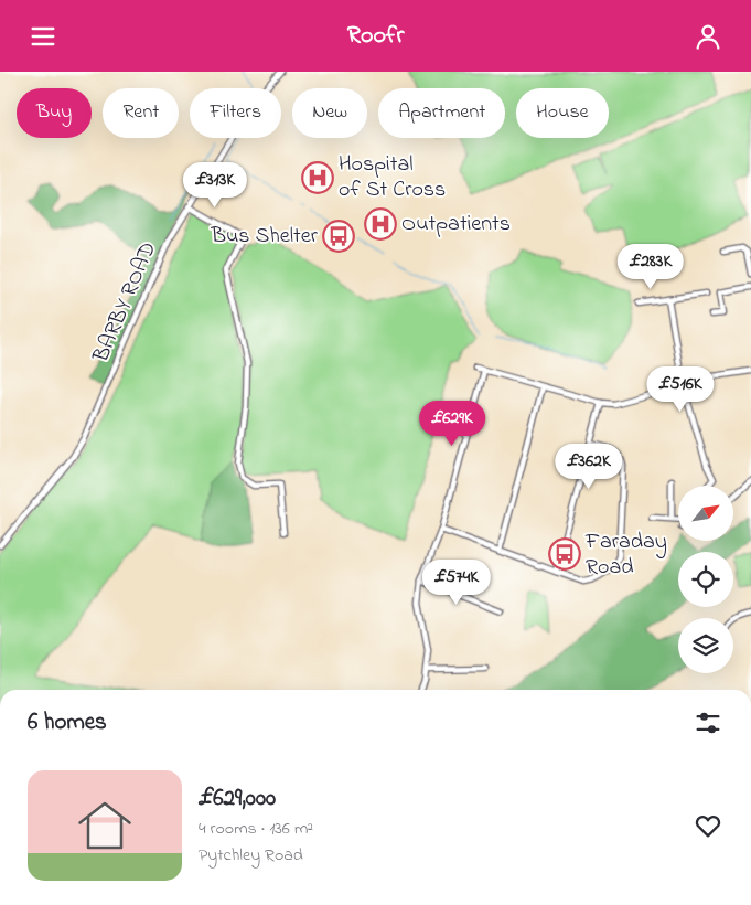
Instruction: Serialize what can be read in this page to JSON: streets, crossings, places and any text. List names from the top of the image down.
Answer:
{
  "streets": {
    "street": ["BARBY ROAD"]
  },
  "places": {
    "hospital": ["Hospital of St Cross", "Outpatients"],
    "bus stop": ["Bus Shelter", "Faraday Road"]
  },
  "north": "top right",
  "page": {
    "header": "Roofr",
    "chip": [
      "Buy",
      "Rent",
      "Filters",
      "New",
      "Apartment",
      "House"
    ],
    "price": [
      "£313K",
      "£283K",
      "£516K",
      "£629K",
      "£362K",
      "£574K"
    ],
    "heading": "6 homes",
    "list": [
      {
        "name": "£629,000",
        "note": "4 rooms · 136 m² · Pytchley Road"
      }
    ]
  }
}
